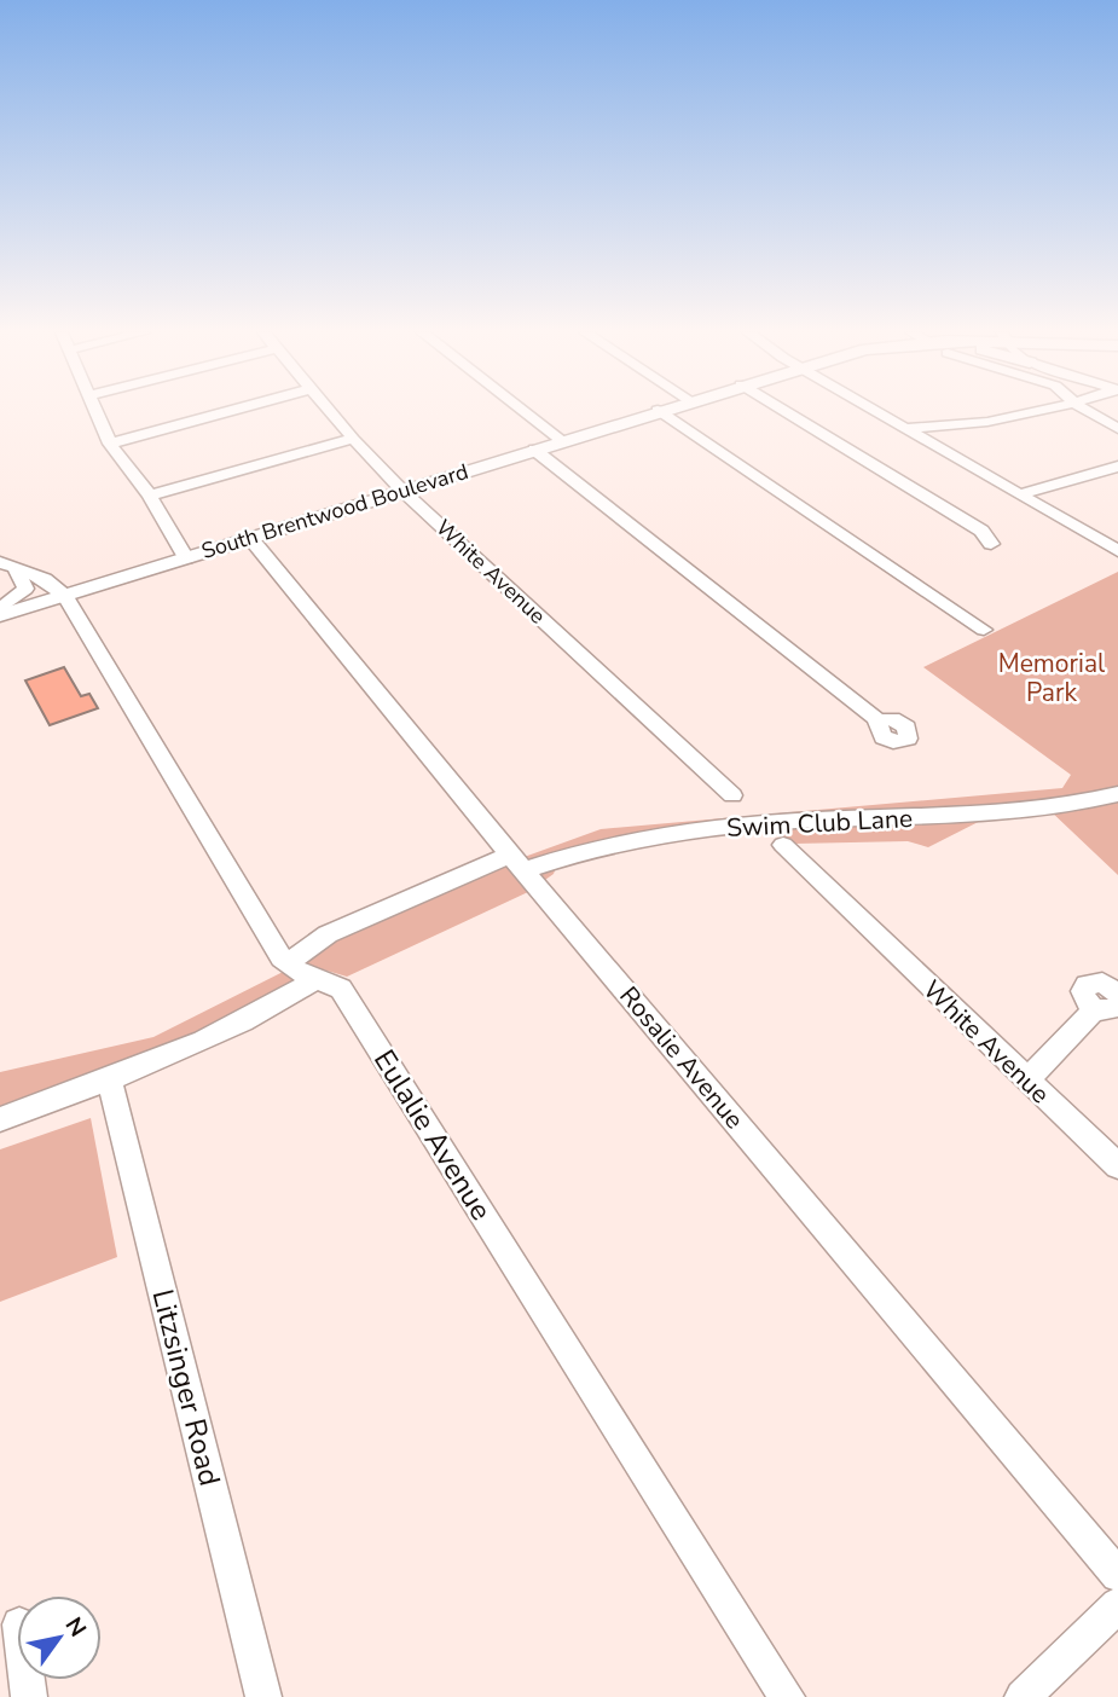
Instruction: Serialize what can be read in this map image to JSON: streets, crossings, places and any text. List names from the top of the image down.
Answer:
{
  "streets": {
    "main road": ["South Brentwood Boulevard"],
    "street": [
      "White Avenue",
      "Swim Club Lane",
      "Rosalie Avenue",
      "Eulalie Avenue",
      "Litzsinger Road"
    ]
  },
  "crossings": [
    ["South Brentwood Boulevard", "White Avenue"],
    ["South Brentwood Boulevard", "Rosalie Avenue"],
    ["Swim Club Lane", "Rosalie Avenue"],
    ["Swim Club Lane", "Eulalie Avenue"]
  ],
  "parks": ["Memorial Park"],
  "north": "top right"
}
